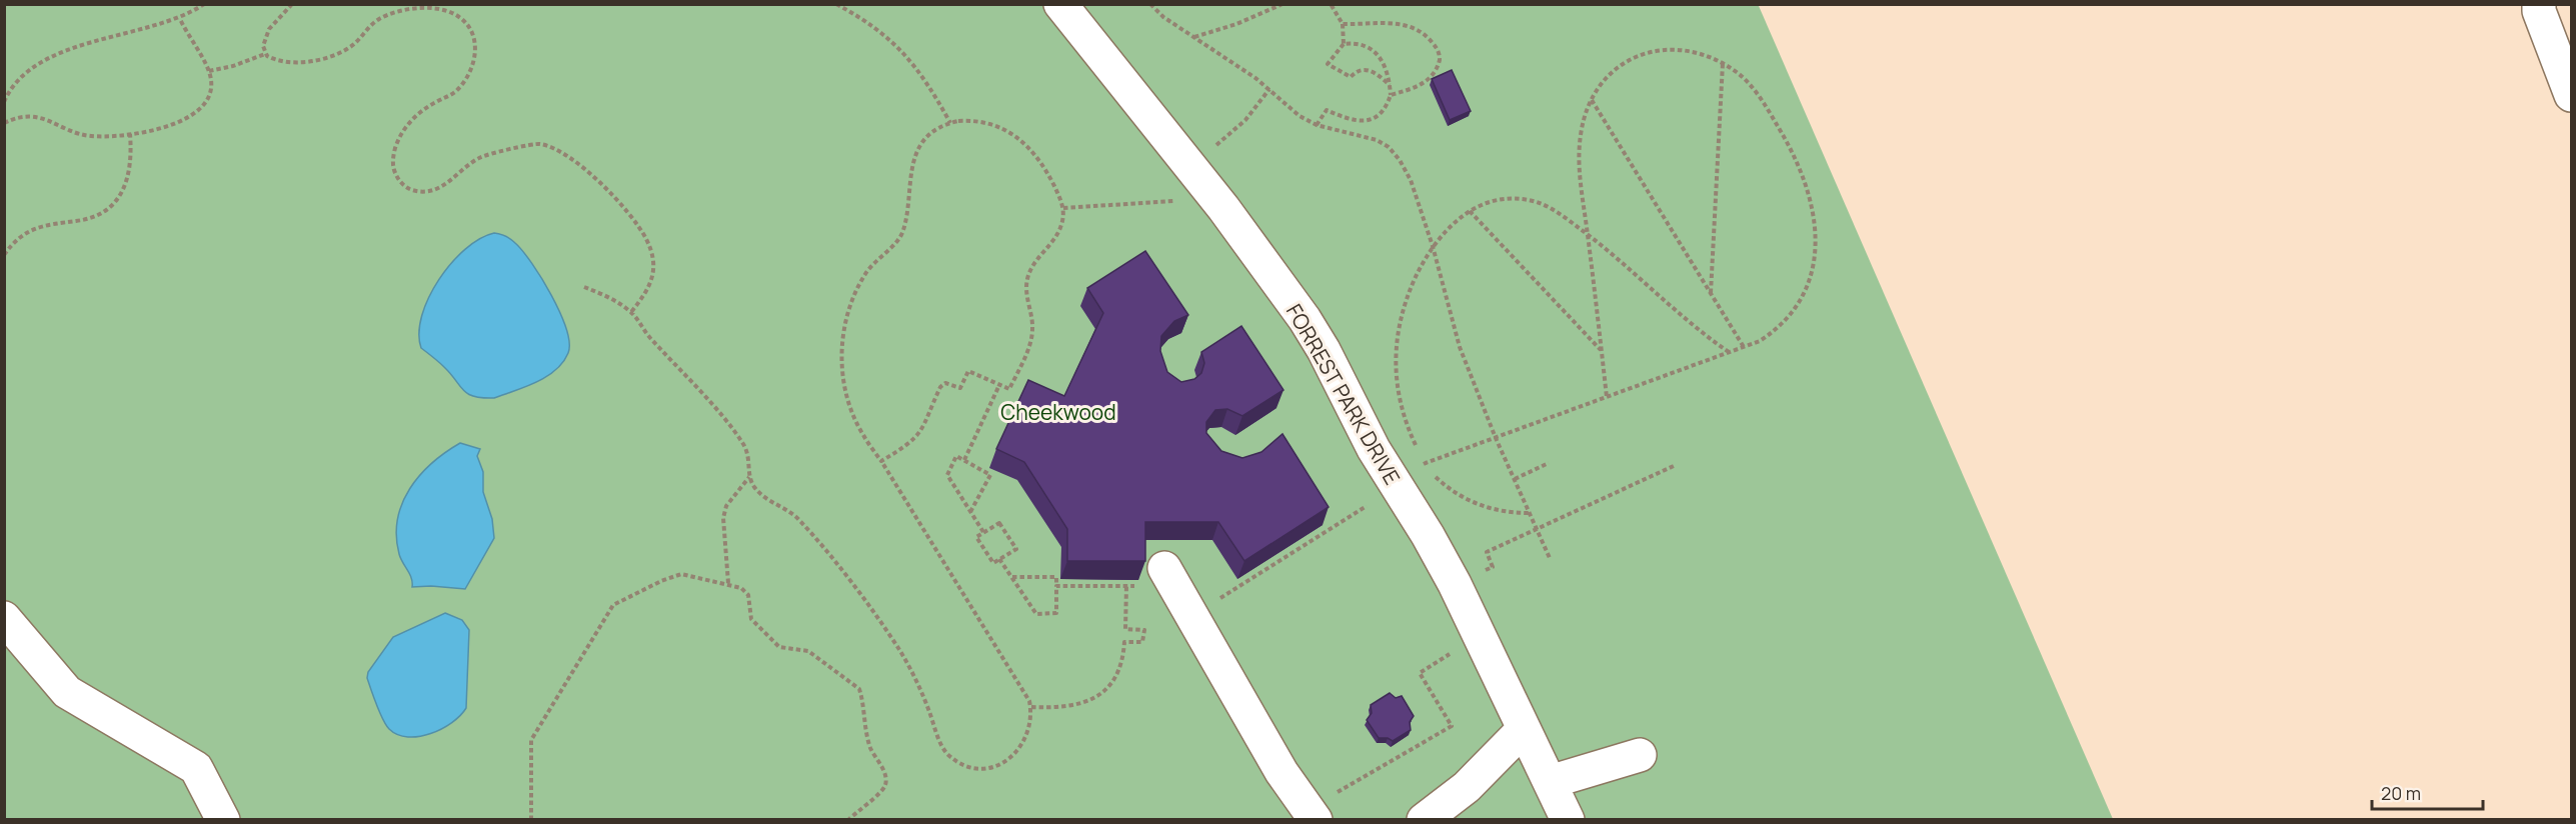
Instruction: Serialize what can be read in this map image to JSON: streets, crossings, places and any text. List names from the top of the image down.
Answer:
{
  "streets": {
    "street": ["FORREST PARK DRIVE"]
  },
  "parks": ["Cheekwood"],
  "scale_bar": "20 m"
}
